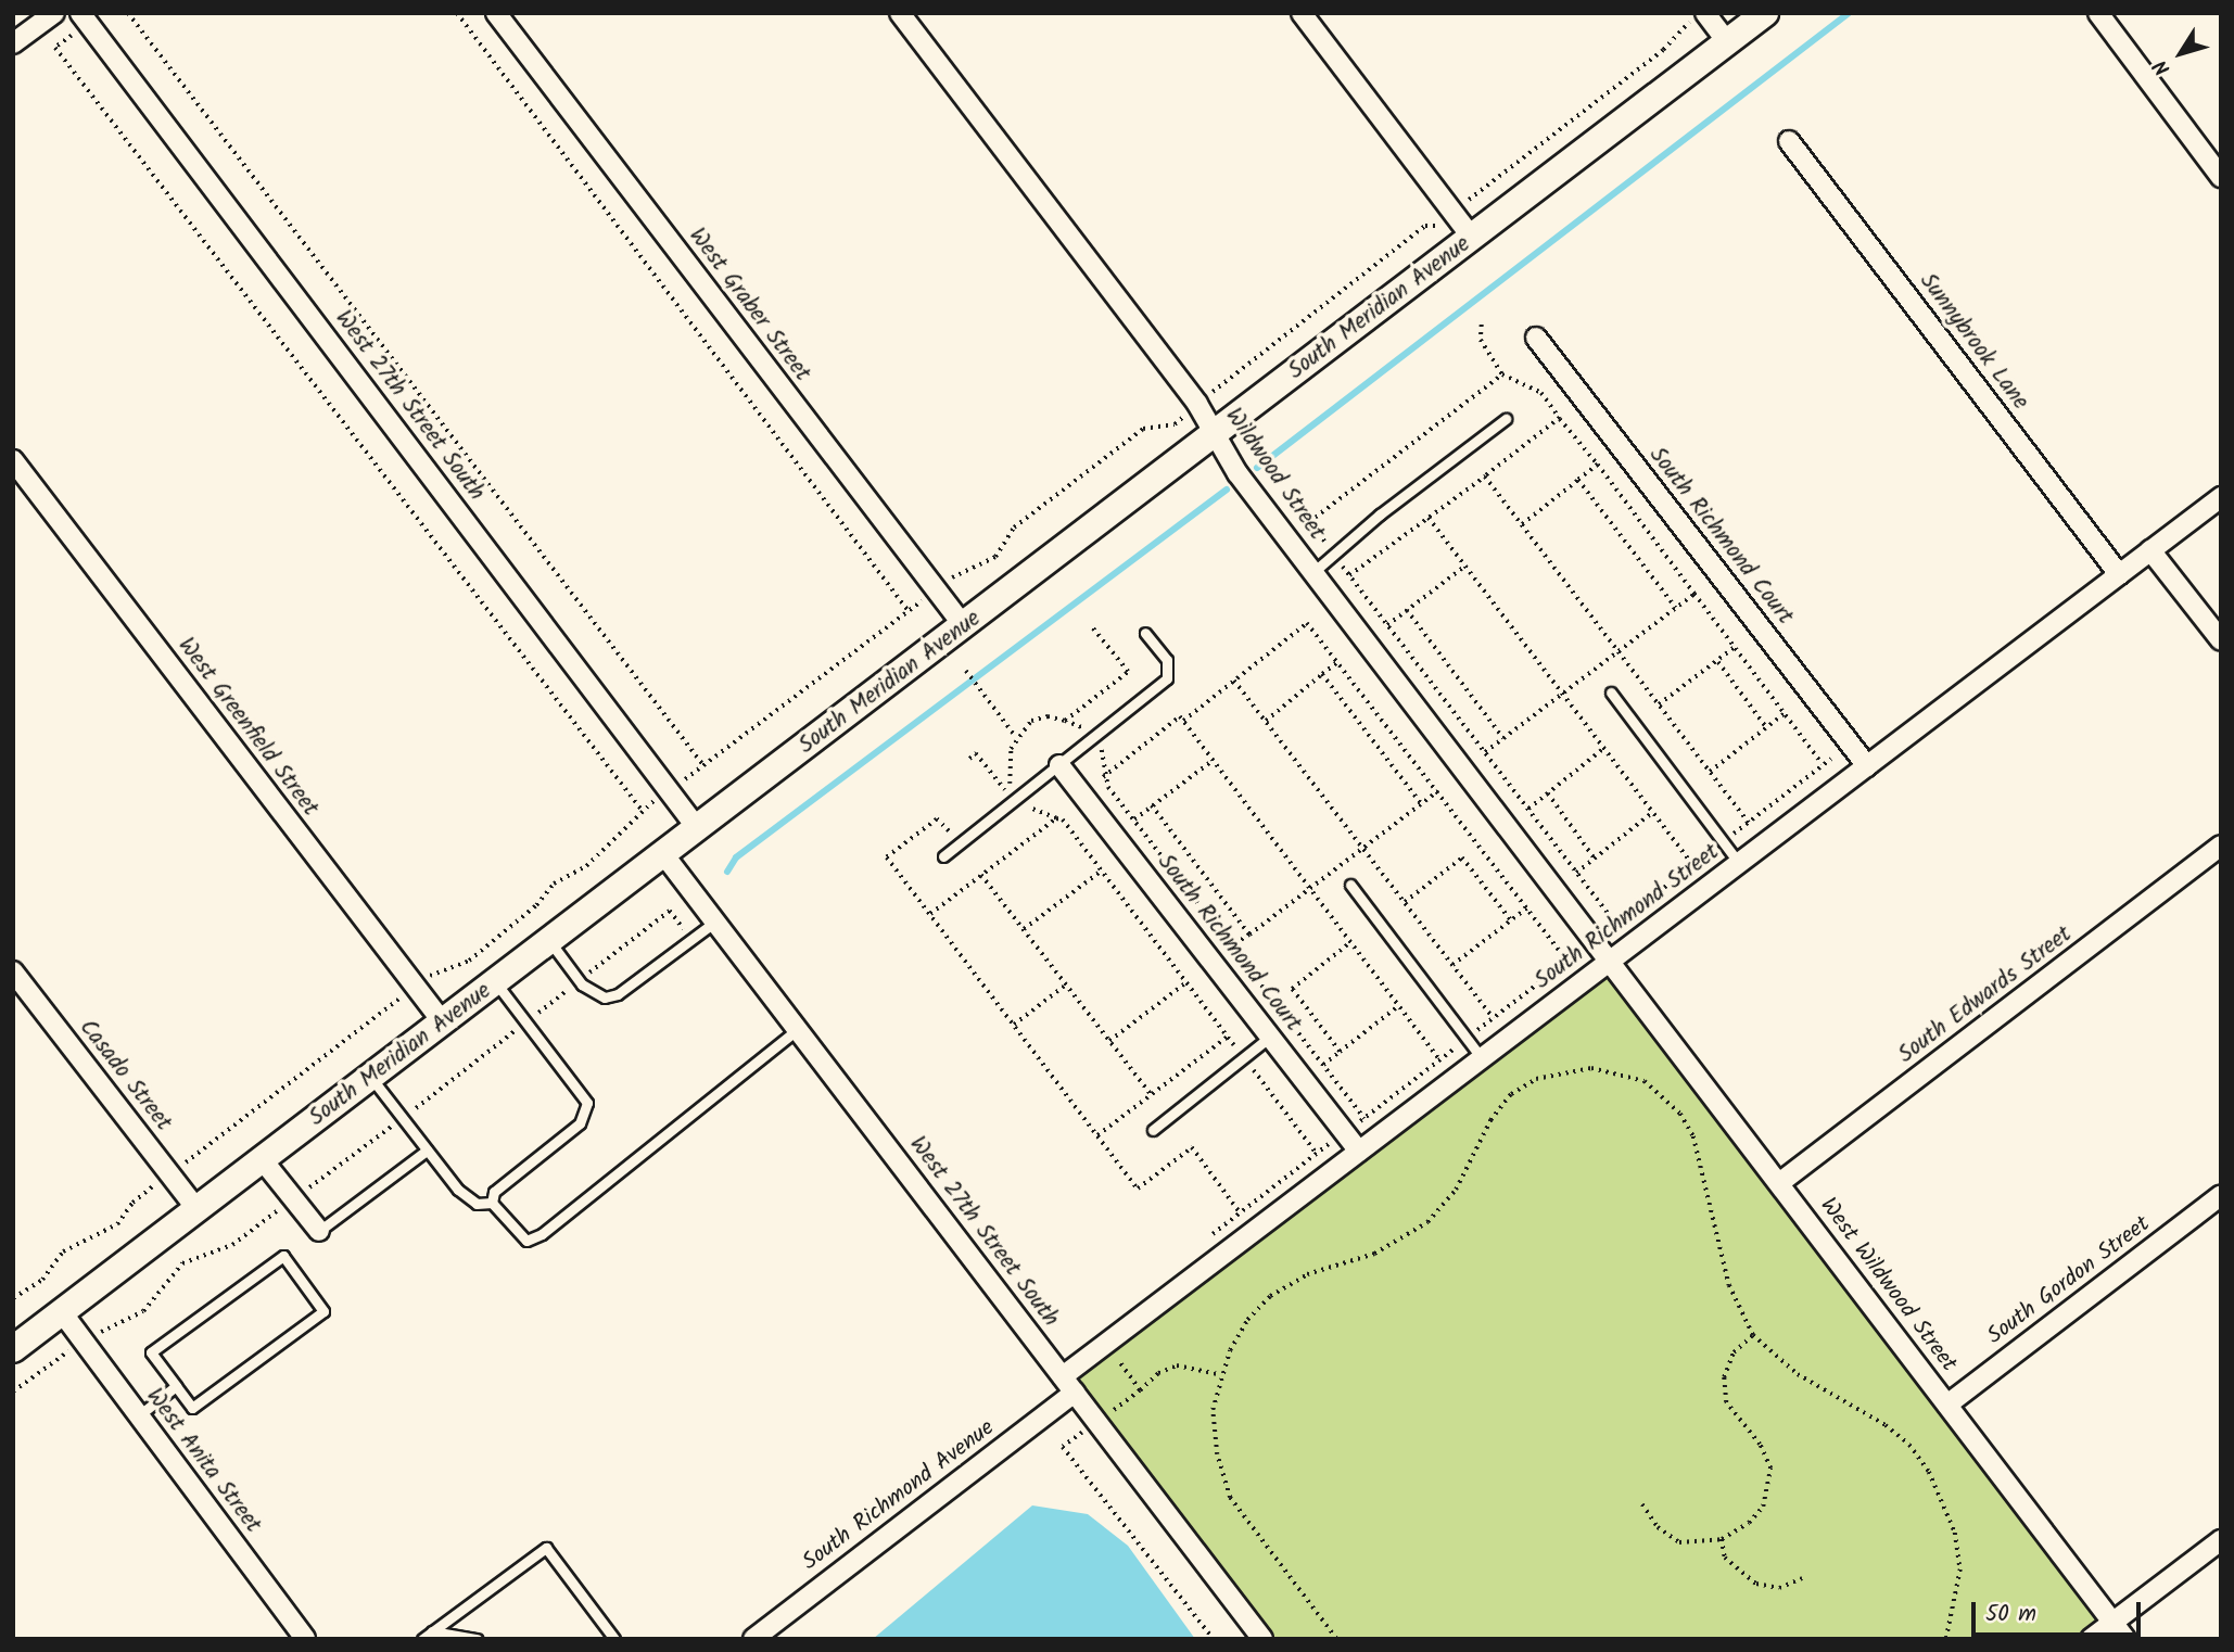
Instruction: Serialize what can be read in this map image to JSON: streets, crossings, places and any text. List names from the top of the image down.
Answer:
{
  "streets": {
    "main road": ["South Meridian Avenue"],
    "street": [
      "West Graber Street",
      "Sunnybrook Lane",
      "West 27th Street South",
      "Wildwood Street",
      "South Richmond Court",
      "West Greenfield Street",
      "South Richmond Street",
      "South Edwards Street",
      "Casado Street",
      "South Gordon Street",
      "West Wildwood Street",
      "West Anita Street",
      "South Richmond Avenue"
    ]
  },
  "crossings": [
    ["West Graber Street", "South Meridian Avenue"],
    ["South Meridian Avenue", "West 27th Street South"],
    ["South Meridian Avenue", "Wildwood Street"],
    ["South Meridian Avenue", "West Greenfield Street"],
    ["South Meridian Avenue", "Casado Street"],
    ["South Meridian Avenue", "West Anita Street"],
    ["Sunnybrook Lane", "South Richmond Street"],
    ["West 27th Street South", "South Richmond Street"],
    ["West 27th Street South", "South Richmond Avenue"],
    ["Wildwood Street", "South Richmond Street"],
    ["Wildwood Street", "West Wildwood Street"],
    ["South Richmond Court", "South Richmond Street"],
    ["South Richmond Street", "West Wildwood Street"],
    ["South Edwards Street", "West Wildwood Street"],
    ["South Gordon Street", "West Wildwood Street"]
  ],
  "scale_bar": "50 m",
  "north": "bottom left"
}
